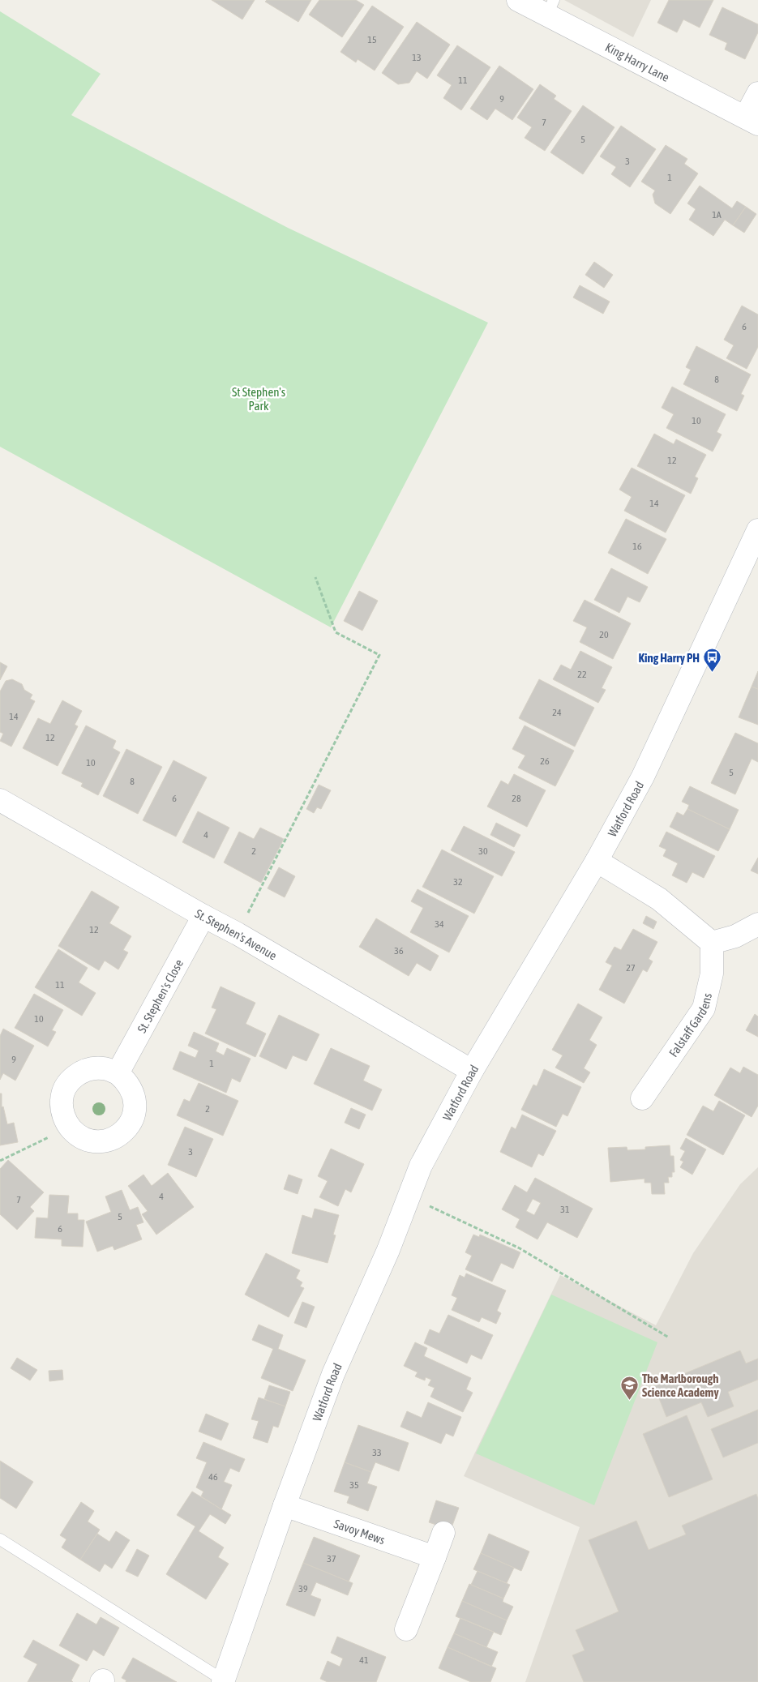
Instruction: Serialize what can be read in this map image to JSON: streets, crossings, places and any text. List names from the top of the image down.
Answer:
{
  "streets": {
    "street": [
      "King Harry Lane",
      "Watford Road",
      "St. Stephen's Avenue",
      "St. Stephen's Close",
      "Falstaff Gardens",
      "Savoy Mews"
    ]
  },
  "crossings": [
    ["Watford Road", "St. Stephen's Avenue"],
    ["Watford Road", "Savoy Mews"],
    ["St. Stephen's Avenue", "St. Stephen's Close"]
  ],
  "parks": ["St Stephen's Park"],
  "places": {
    "bus stop": ["King Harry PH"],
    "school or university": ["The Marlborough Science Academy"]
  },
  "house_numbers": [
    "15",
    "13",
    "11",
    "9",
    "7",
    "5",
    "3",
    "1",
    "1A",
    "6",
    "8",
    "10",
    "12",
    "14",
    "16",
    "20",
    "22",
    "24",
    "14",
    "12",
    "26",
    "10",
    "5",
    "8",
    "6",
    "28",
    "4",
    "2",
    "30",
    "32",
    "34",
    "12",
    "36",
    "27",
    "11",
    "10",
    "9",
    "1",
    "2",
    "3",
    "4",
    "7",
    "31",
    "5",
    "6",
    "33",
    "46",
    "35",
    "37",
    "39",
    "41"
  ]
}
